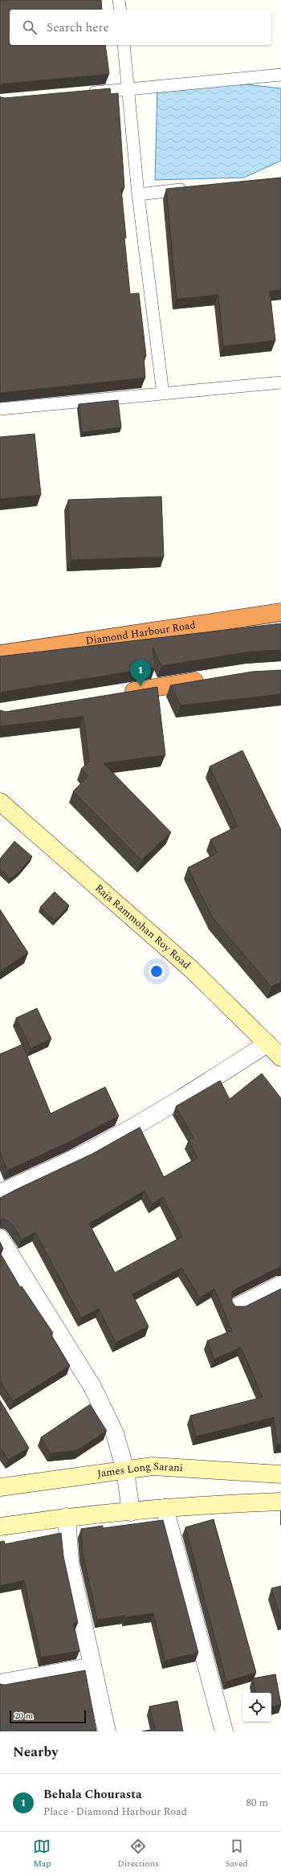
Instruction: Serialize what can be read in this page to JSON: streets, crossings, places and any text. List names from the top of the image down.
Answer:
{
  "streets": {
    "highway": ["Diamond Harbour Road"],
    "main road": ["Raja Rammohan Roy Road", "James Long Sarani"]
  },
  "scale_bar": "20 m",
  "page": {
    "search": "Search here",
    "pins": "1",
    "scale": "20 m",
    "heading": "Nearby",
    "list": [
      {
        "mark": "1",
        "name": "Behala Chourasta",
        "note": "Place · Diamond Harbour Road",
        "value": "80 m"
      }
    ],
    "nav": ["Map", "Directions", "Saved"]
  }
}
